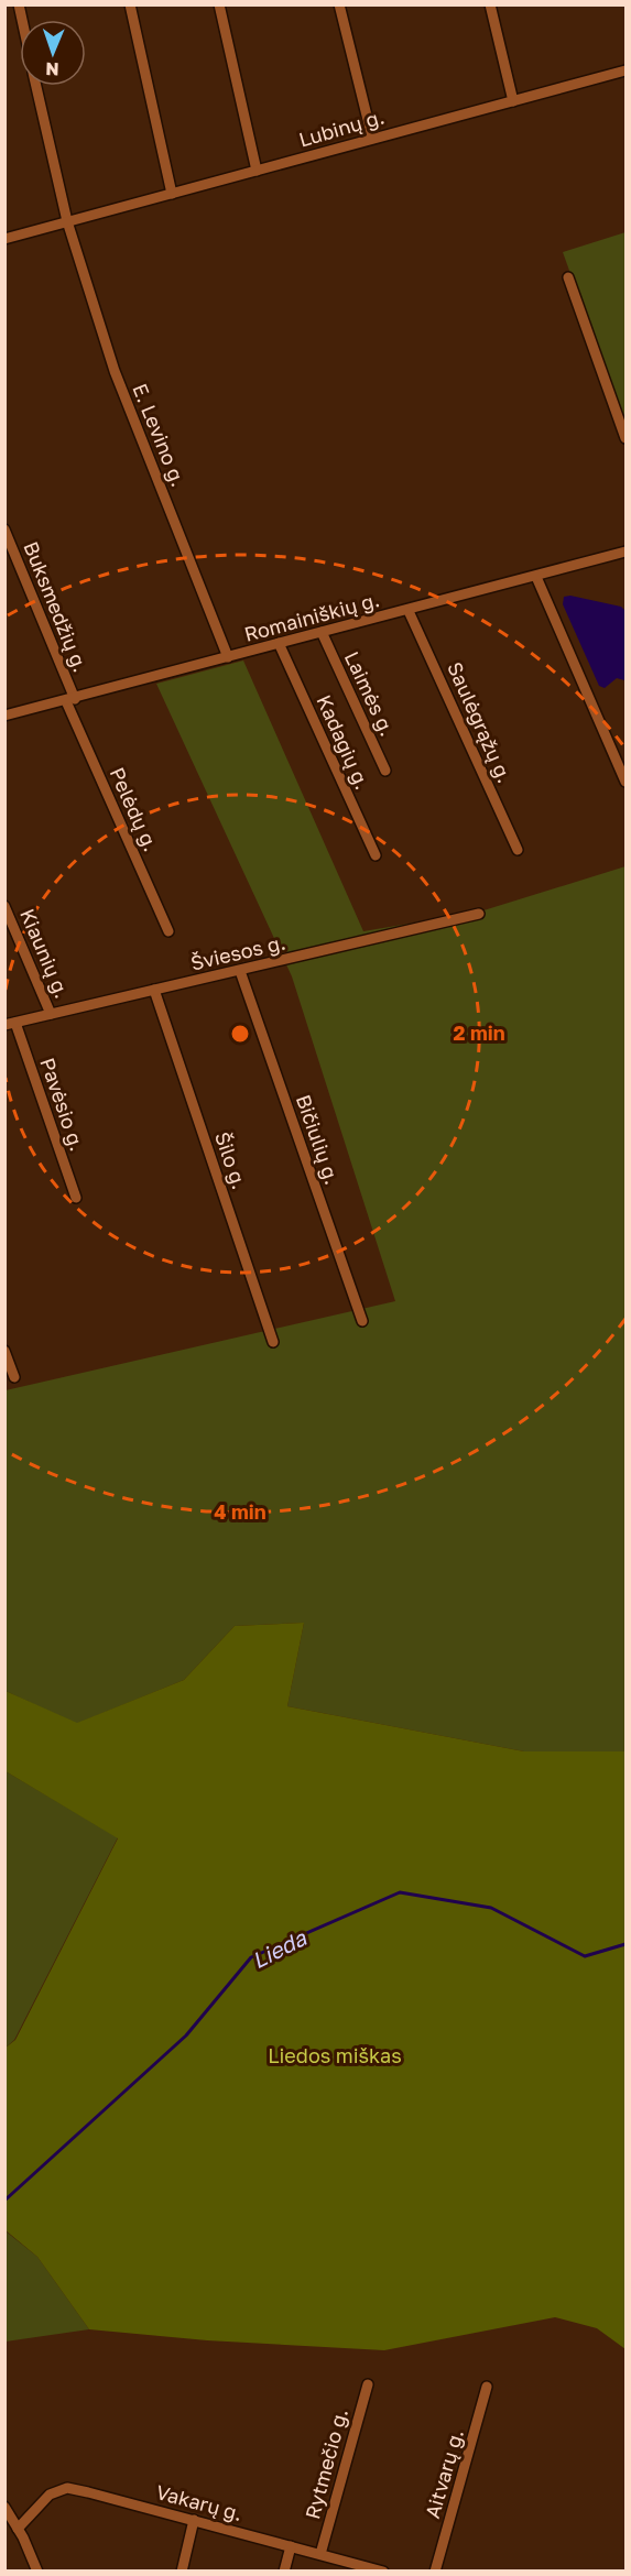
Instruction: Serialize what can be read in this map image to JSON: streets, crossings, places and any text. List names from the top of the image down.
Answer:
{
  "streets": {
    "street": [
      "Lubinų g.",
      "E. Levino g.",
      "Buksmedžių g.",
      "Romainiškių g.",
      "Laimės g.",
      "Saulėgrąžų g.",
      "Kadagių g.",
      "Pelėdų g.",
      "Šviesos g.",
      "Kiaunių g.",
      "Pavėsio g.",
      "Bičiulių g.",
      "Šilo g.",
      "Rytmečio g.",
      "Aitvarų g.",
      "Vakarų g."
    ]
  },
  "crossings": [
    ["Lubinų g.", "E. Levino g."],
    ["E. Levino g.", "Romainiškių g."],
    ["Buksmedžių g.", "Romainiškių g."],
    ["Buksmedžių g.", "Pelėdų g."],
    ["Romainiškių g.", "Laimės g."],
    ["Romainiškių g.", "Saulėgrąžų g."],
    ["Romainiškių g.", "Kadagių g."],
    ["Romainiškių g.", "Pelėdų g."],
    ["Šviesos g.", "Kiaunių g."],
    ["Šviesos g.", "Pavėsio g."],
    ["Šviesos g.", "Bičiulių g."],
    ["Šviesos g.", "Šilo g."],
    ["Rytmečio g.", "Vakarų g."]
  ],
  "water": ["Lieda"],
  "parks": ["Liedos miškas"],
  "north": "bottom",
  "rings": ["2 min", "4 min"]
}
